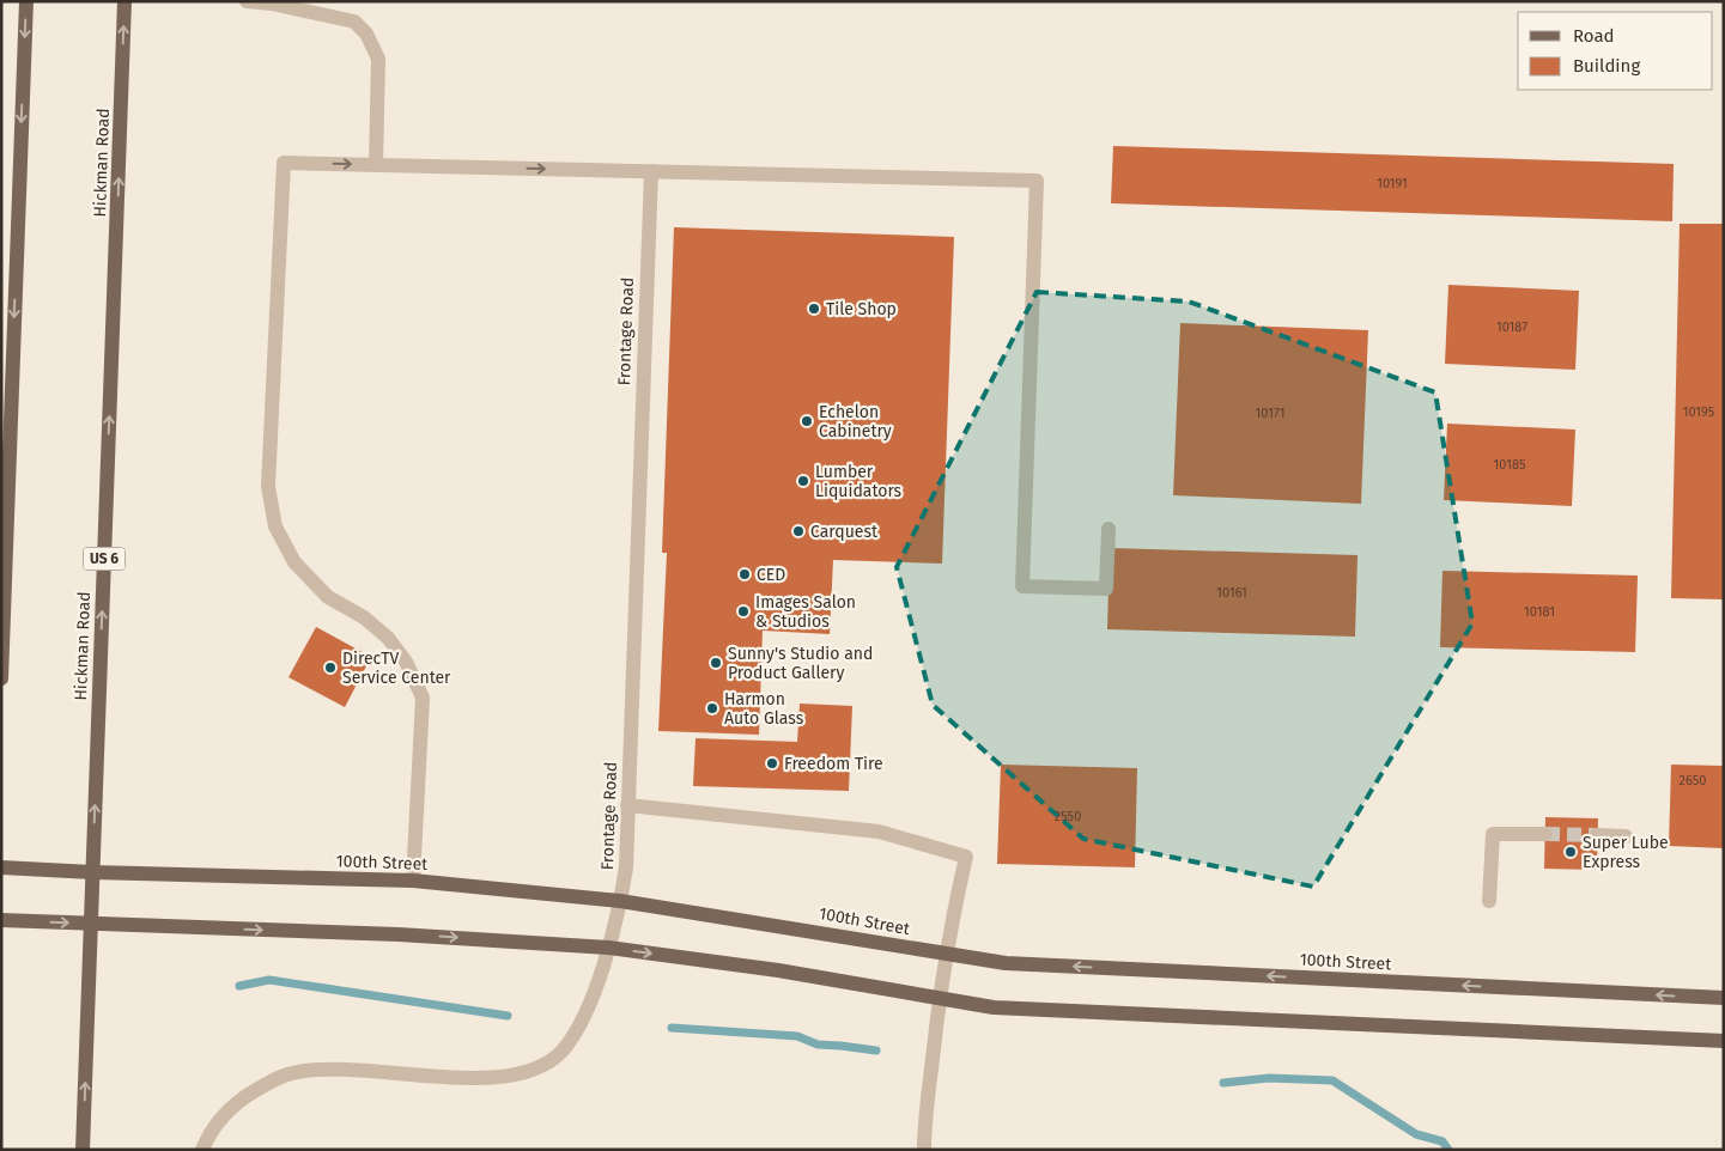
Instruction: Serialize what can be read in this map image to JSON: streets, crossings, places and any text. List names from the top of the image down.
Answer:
{
  "streets": {
    "main road": ["Hickman Road", "US 6", "100th Street"],
    "lane": ["Frontage Road"]
  },
  "crossings": [
    ["Hickman Road", "100th Street"],
    ["Frontage Road", "100th Street"]
  ],
  "places": [
    "Tile Shop",
    "Echelon Cabinetry",
    "Lumber Liquidators",
    "Carquest",
    "CED",
    "Images Salon & Studios",
    "Sunny's Studio and Product Gallery",
    "DirecTV Service Center",
    "Harmon Auto Glass",
    "Freedom Tire",
    "Super Lube Express"
  ],
  "house_numbers": [
    "10191",
    "10187",
    "10195",
    "10171",
    "10185",
    "10161",
    "10181",
    "2650",
    "2550"
  ],
  "legend": ["Road", "Building"]
}
